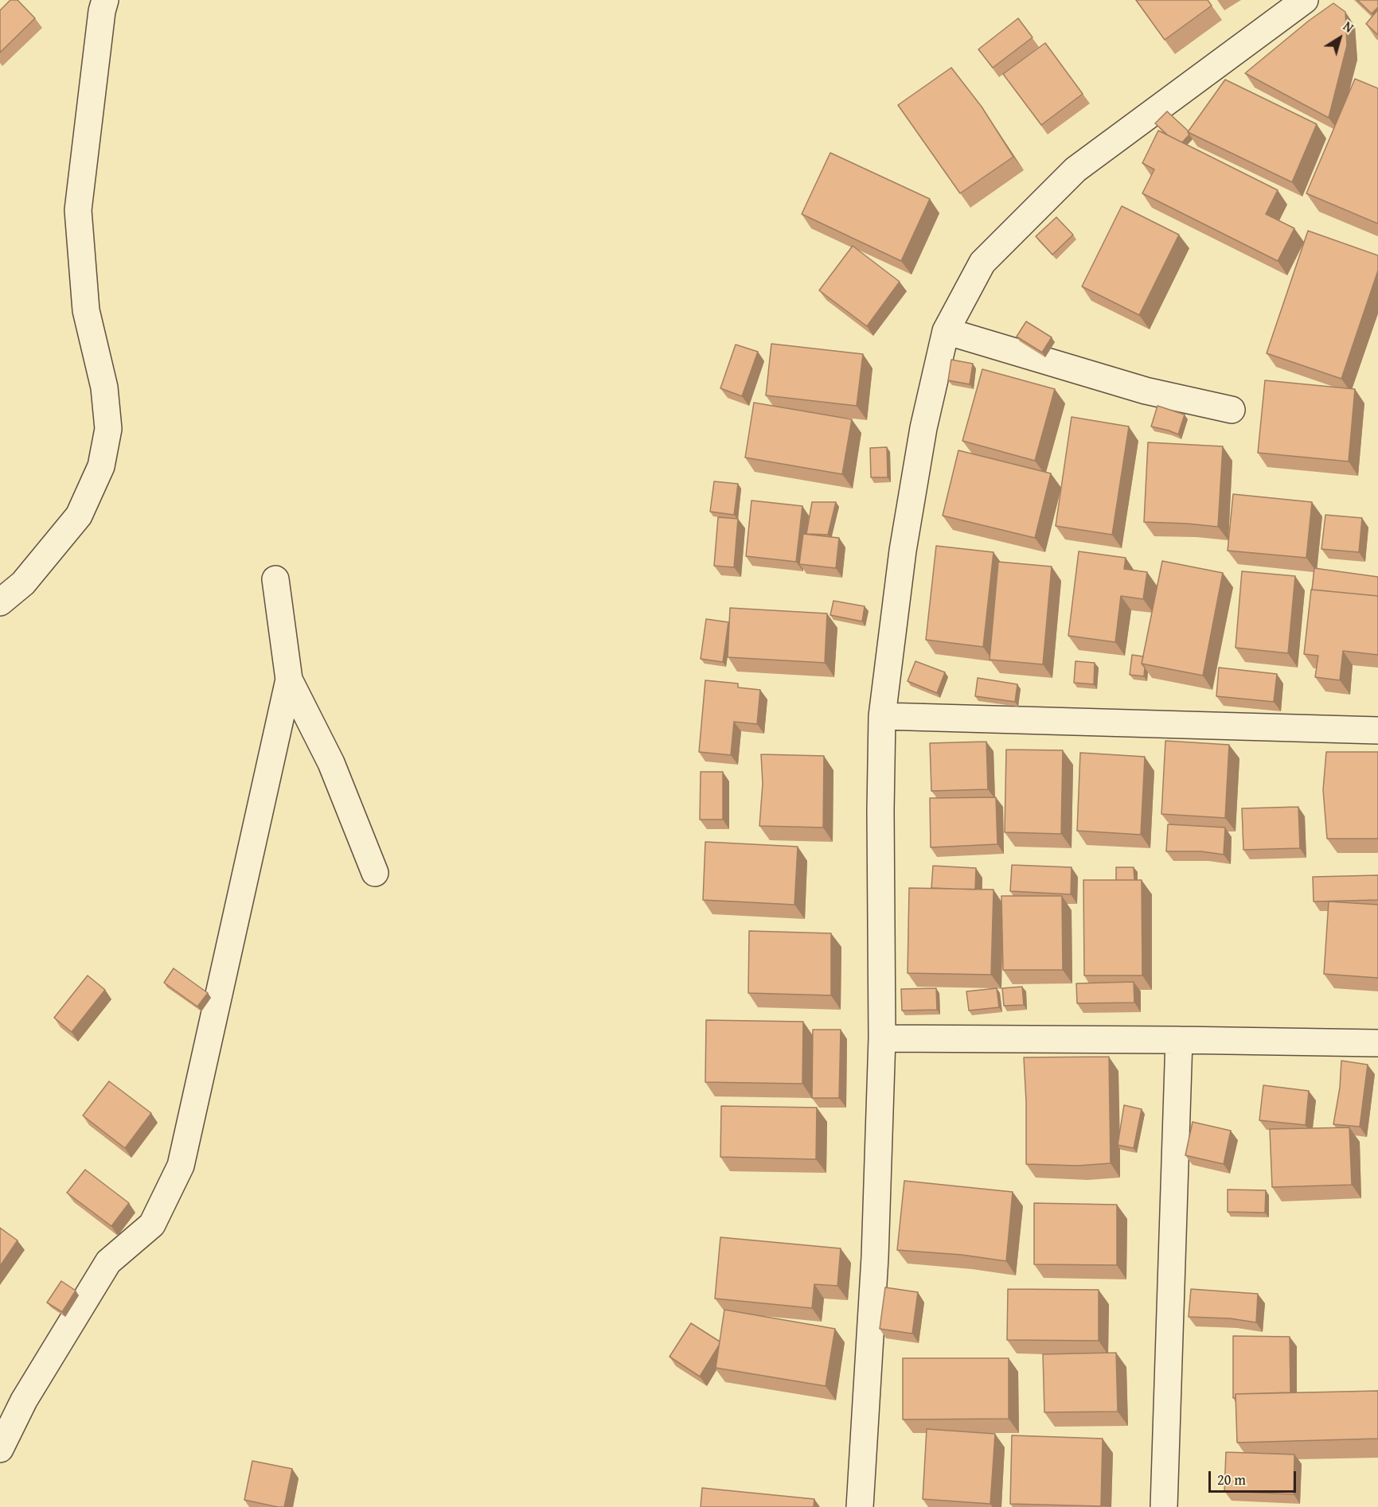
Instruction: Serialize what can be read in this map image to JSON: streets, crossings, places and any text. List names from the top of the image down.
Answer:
{
  "scale_bar": "20 m",
  "north": "top right"
}
